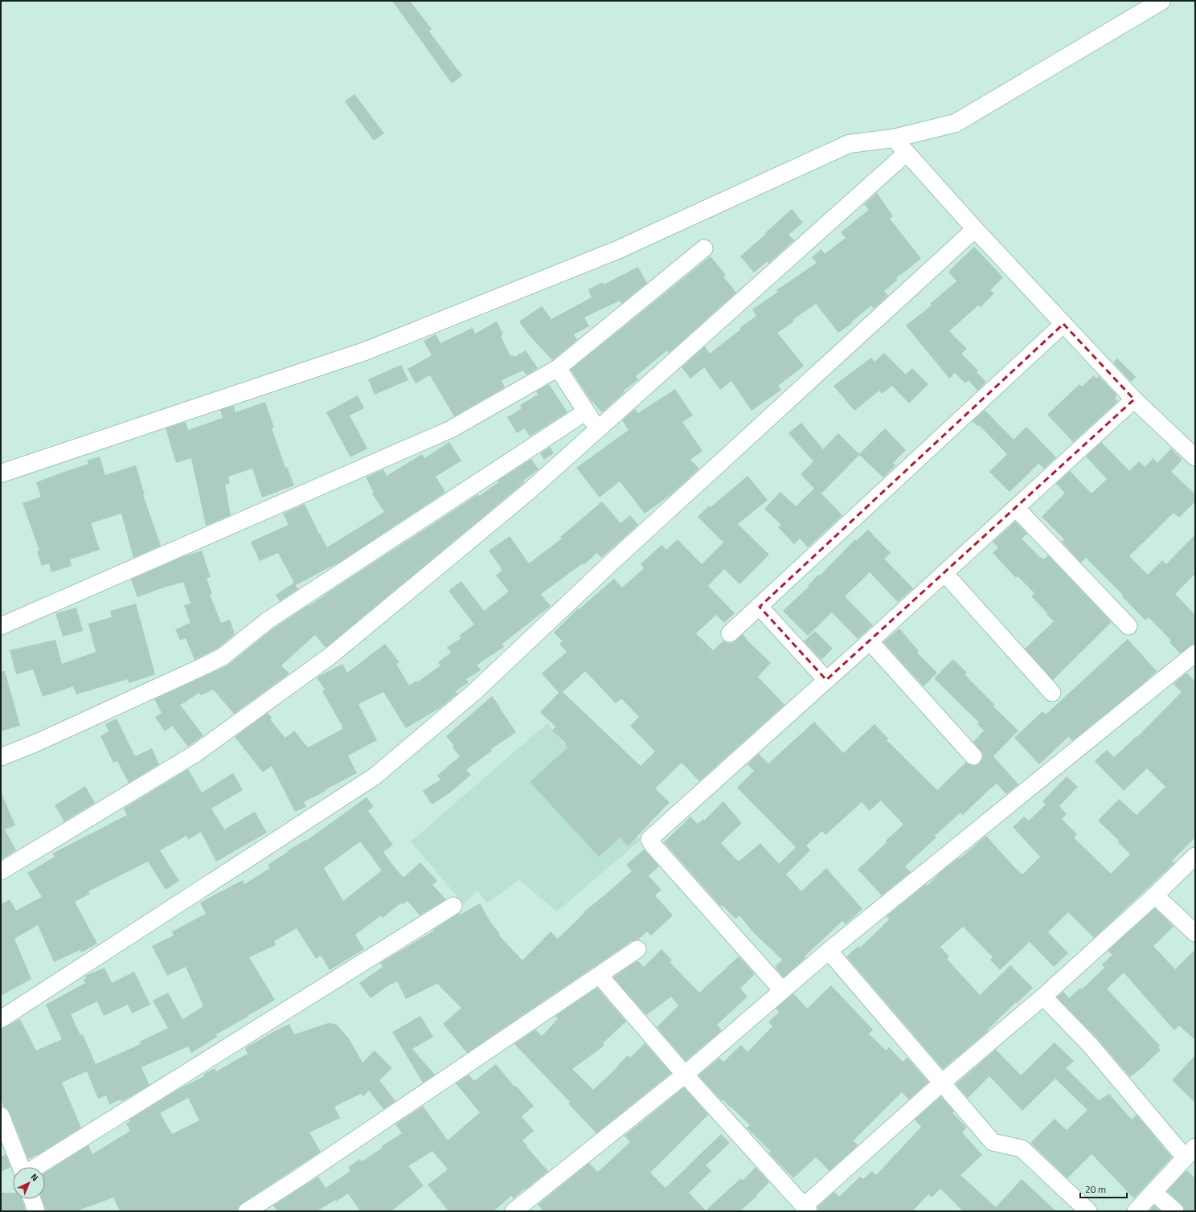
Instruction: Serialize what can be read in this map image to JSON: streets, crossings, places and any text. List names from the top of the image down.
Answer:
{
  "scale_bar": "20 m",
  "north": "top right"
}
